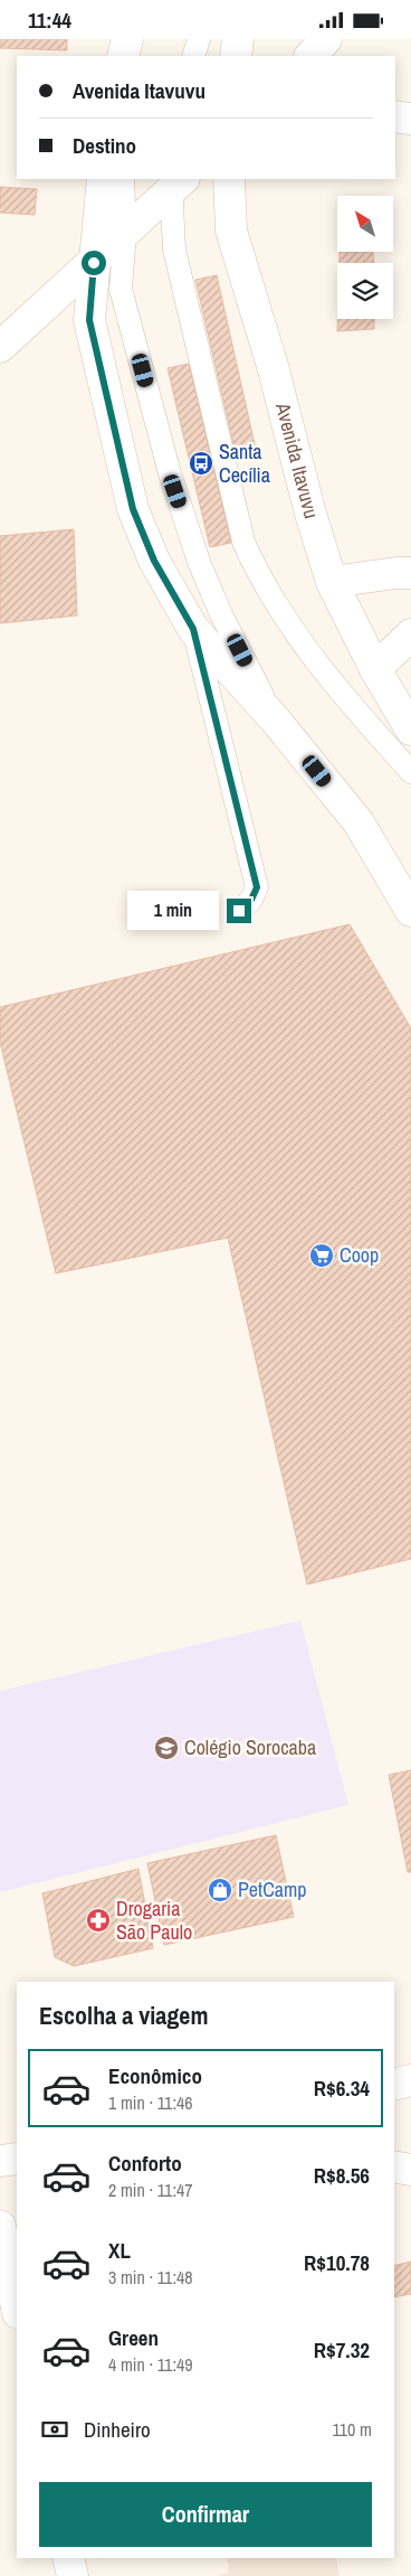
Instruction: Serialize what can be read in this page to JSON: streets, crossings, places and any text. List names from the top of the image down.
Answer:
{
  "streets": {
    "main road": ["Avenida Itavuvu"]
  },
  "places": {
    "bus stop": ["Santa Cecília"],
    "supermarket": ["Coop"],
    "school or university": ["Colégio Sorocaba"],
    "shop": ["PetCamp"],
    "pharmacy": ["Drogaria São Paulo"]
  },
  "north": "top left",
  "page": {
    "status": "11:44",
    "banner": ["Avenida Itavuvu", "Destino"],
    "bubble": "1 min",
    "heading": "Escolha a viagem",
    "list": [
      {
        "name": "Econômico",
        "note": "1 min · 11:46",
        "value": "R$6.34"
      },
      {
        "name": "Conforto",
        "note": "2 min · 11:47",
        "value": "R$8.56"
      },
      {
        "name": "XL",
        "note": "3 min · 11:48",
        "value": "R$10.78"
      },
      {
        "name": "Green",
        "note": "4 min · 11:49",
        "value": "R$7.32"
      }
    ],
    "pay": ["Dinheiro", "110 m"],
    "buttons": "Confirmar"
  }
}
